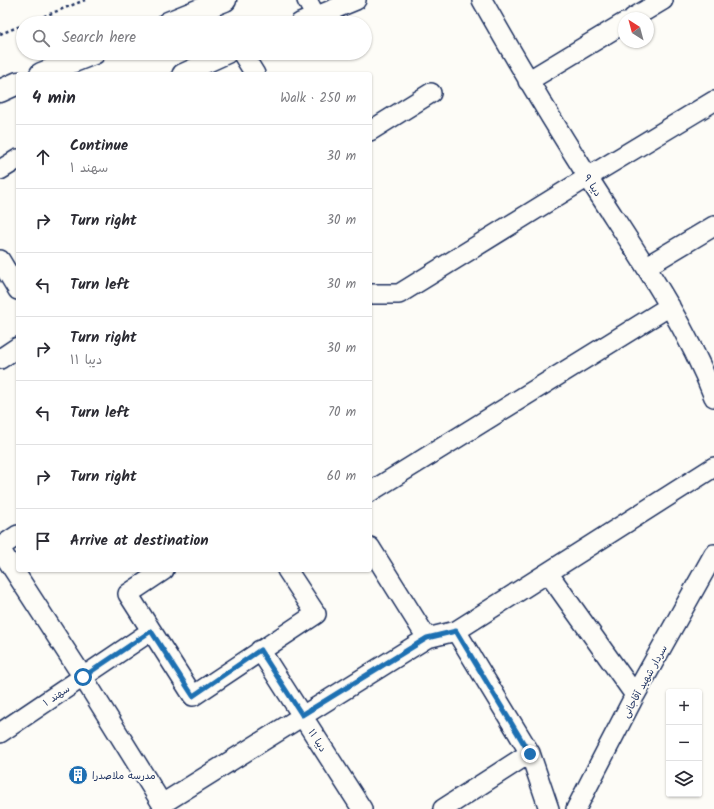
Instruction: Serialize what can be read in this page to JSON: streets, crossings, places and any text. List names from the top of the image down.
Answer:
{
  "streets": {
    "street": [
      "دیبا ۹",
      "سردار شهید آقاجانی",
      "سهند ۱",
      "دیبا ۱۱"
    ]
  },
  "places": {
    "building": ["مدرسه ملاصدرا"]
  },
  "north": "top left",
  "page": {
    "search": "Search here",
    "heading": ["4 min", "Walk · 250 m"],
    "list": [
      ["Continue", "سهند ۱", "30 m"],
      ["Turn right", "30 m"],
      ["Turn left", "30 m"],
      ["Turn right", "دیبا ۱۱", "30 m"],
      ["Turn left", "70 m"],
      ["Turn right", "60 m"],
      "Arrive at destination"
    ],
    "map_buttons": ["+", "−"]
  }
}
